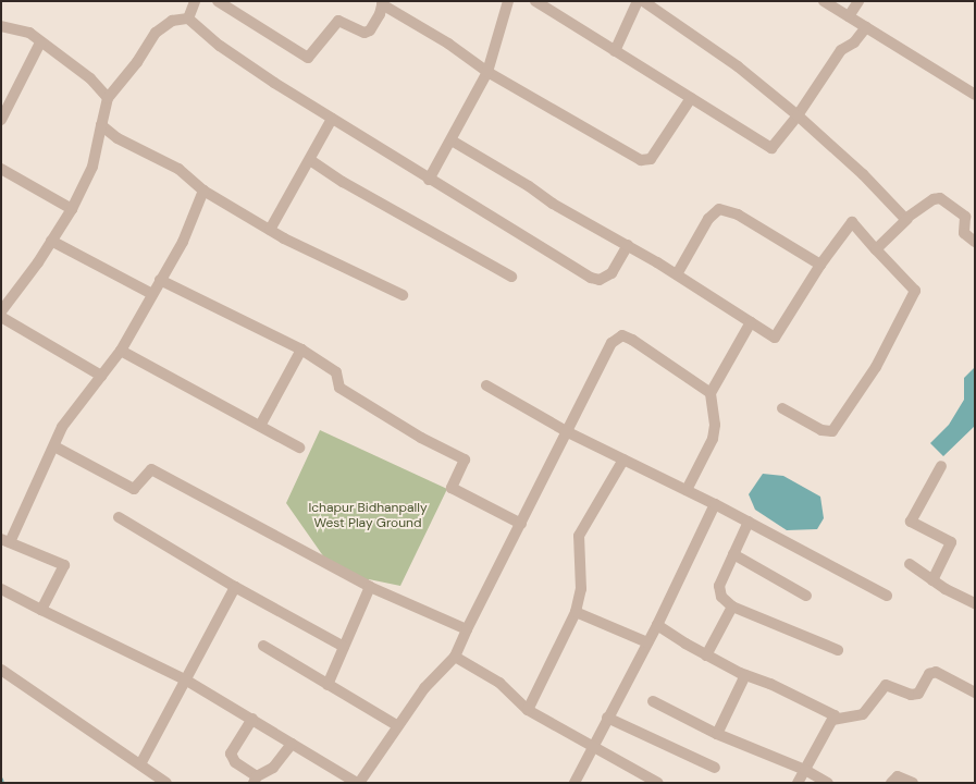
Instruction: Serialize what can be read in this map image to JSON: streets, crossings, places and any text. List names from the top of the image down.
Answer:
{
  "parks": ["Ichapur Bidhanpally West Play Ground"]
}
